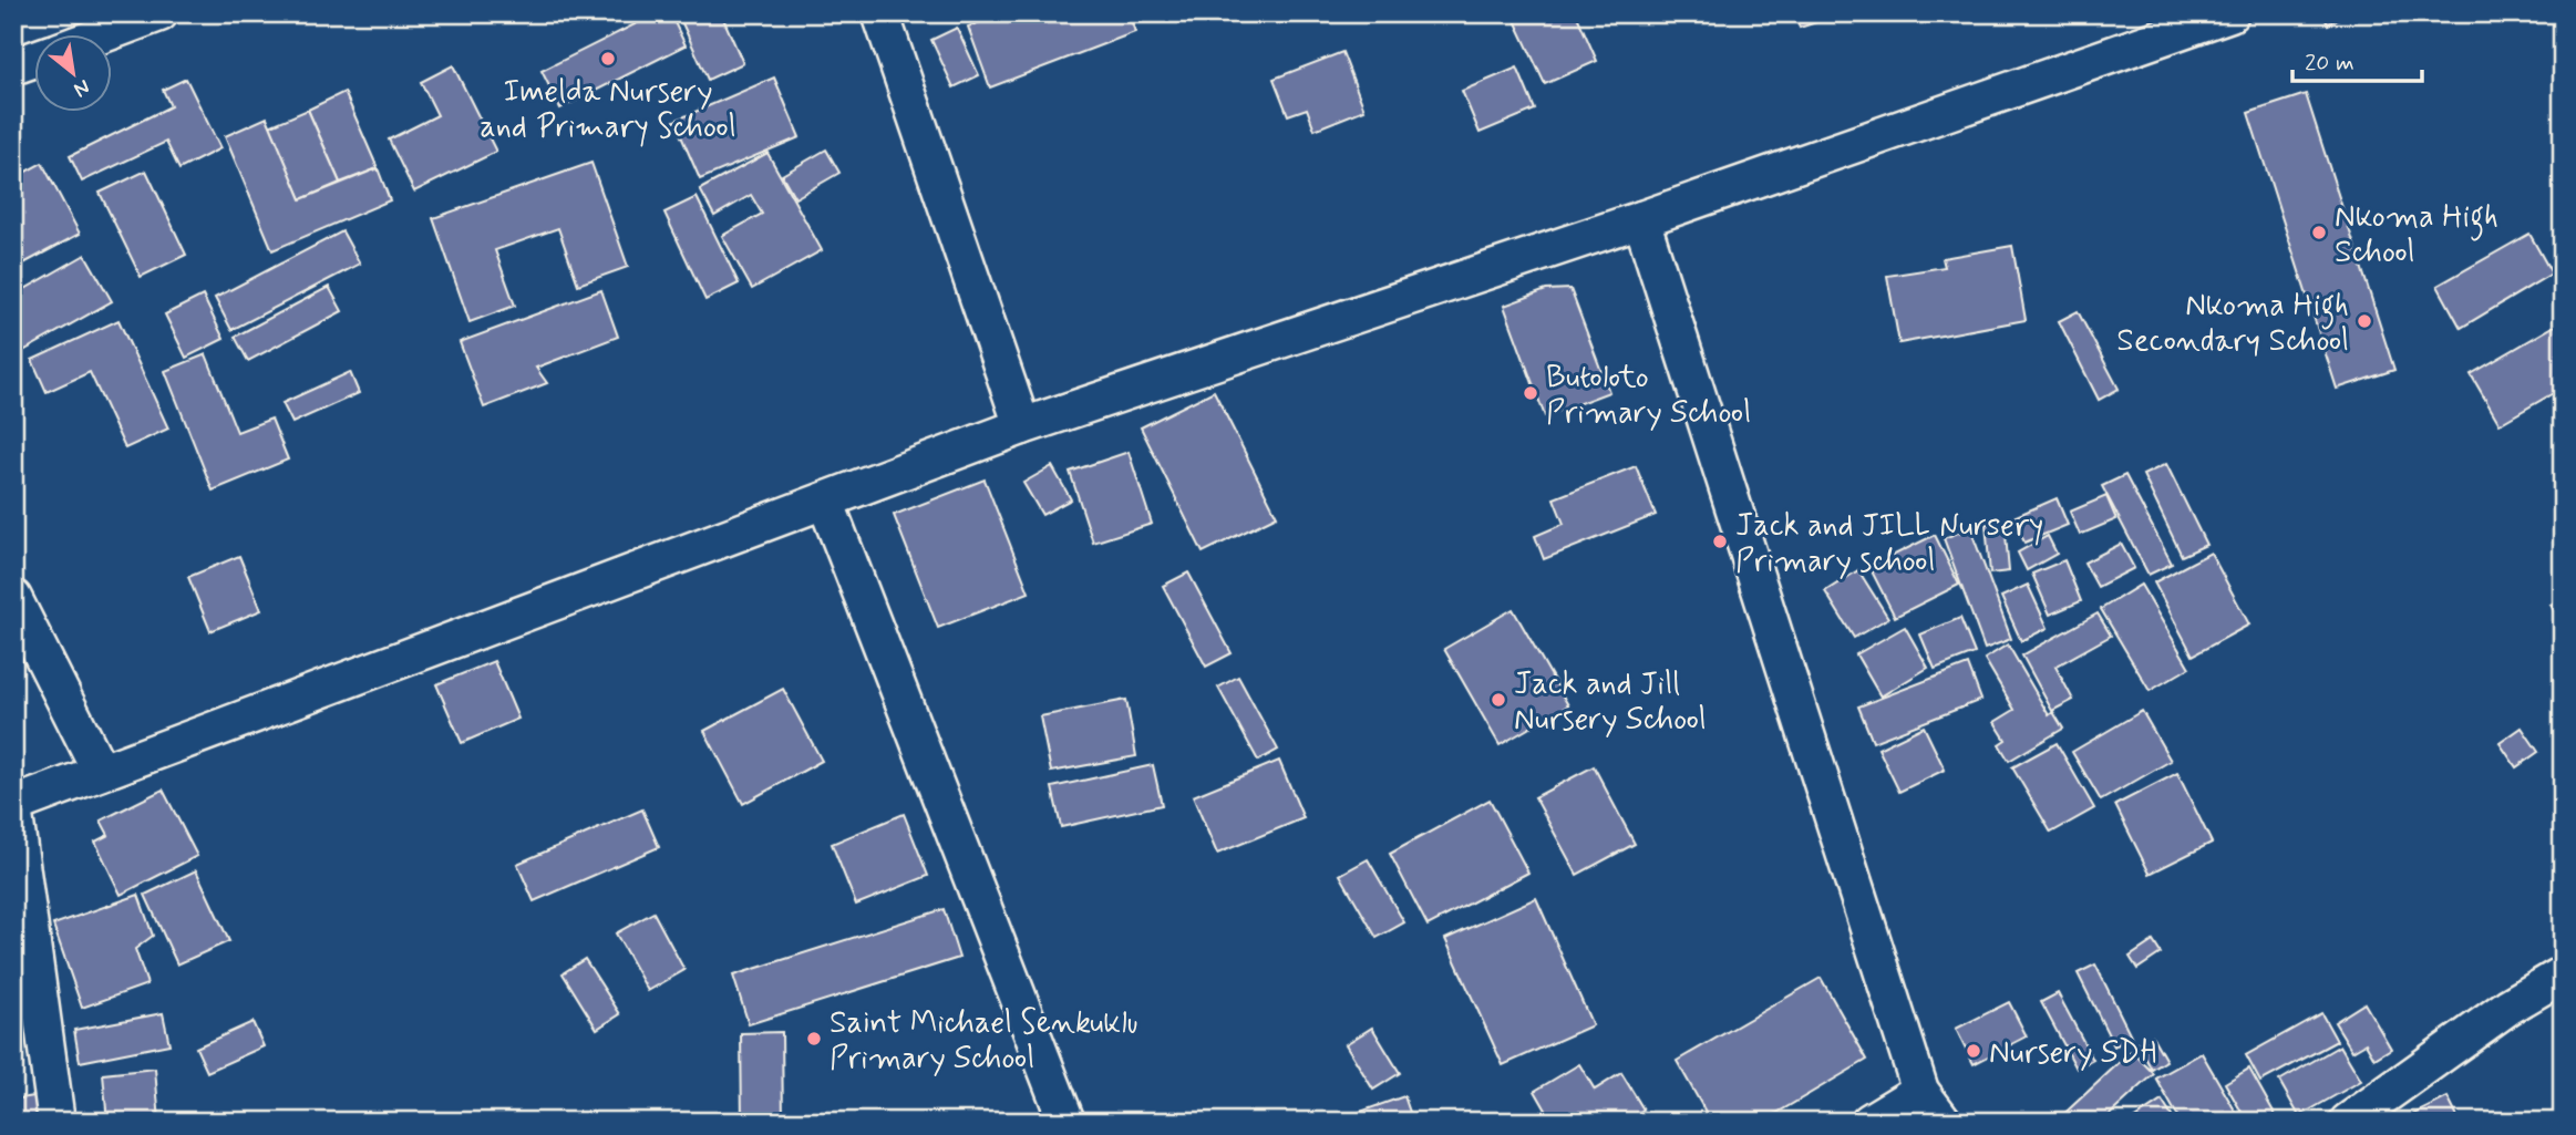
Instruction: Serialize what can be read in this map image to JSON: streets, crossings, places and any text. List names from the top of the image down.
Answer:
{
  "places": [
    "Imelda Nursery and Primary School",
    "Nkoma High School",
    "Nkoma High Secondary School",
    "Butoloto Primary School",
    "Jack and JILL Nursery Primary school",
    "Jack and Jill Nursery School",
    "Saint Michael Senkuklu Primary School",
    "Nursery SDH"
  ],
  "scale_bar": "20 m",
  "north": "bottom right"
}
